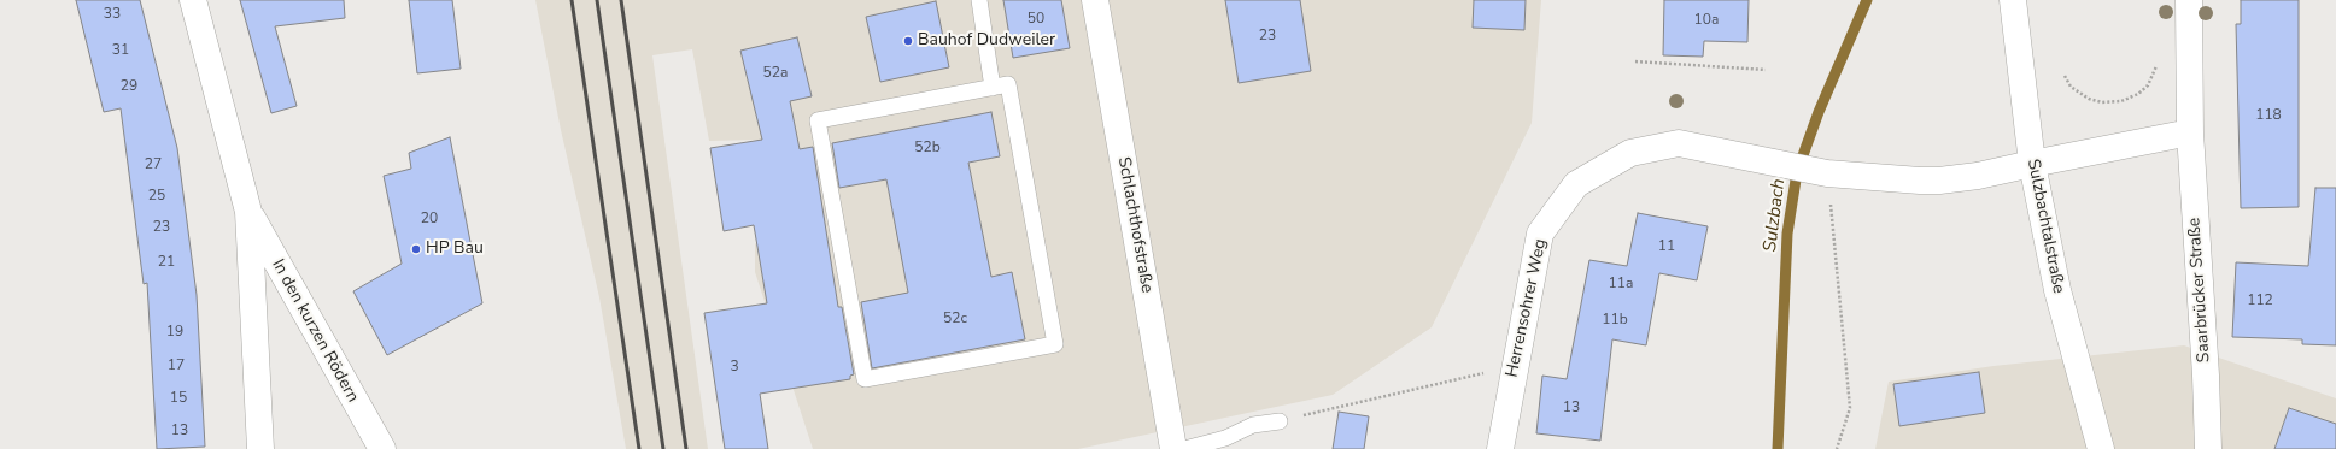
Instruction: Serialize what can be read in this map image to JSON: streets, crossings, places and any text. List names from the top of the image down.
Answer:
{
  "streets": {
    "street": [
      "Schlachthofstraße",
      "Sulzbachtalstraße",
      "Saarbrücker Straße",
      "Herrensohrer Weg",
      "In den kurzen Rödern"
    ]
  },
  "crossings": [
    ["Sulzbachtalstraße", "Herrensohrer Weg"]
  ],
  "water": ["Sulzbach"],
  "places": ["Bauhof Dudweiler", "HP Bau"],
  "house_numbers": [
    "33",
    "50",
    "10a",
    "23",
    "31",
    "52a",
    "29",
    "118",
    "52b",
    "27",
    "25",
    "20",
    "23",
    "11",
    "21",
    "11a",
    "112",
    "52c",
    "11b",
    "19",
    "17",
    "3",
    "15",
    "13",
    "13"
  ]
}
